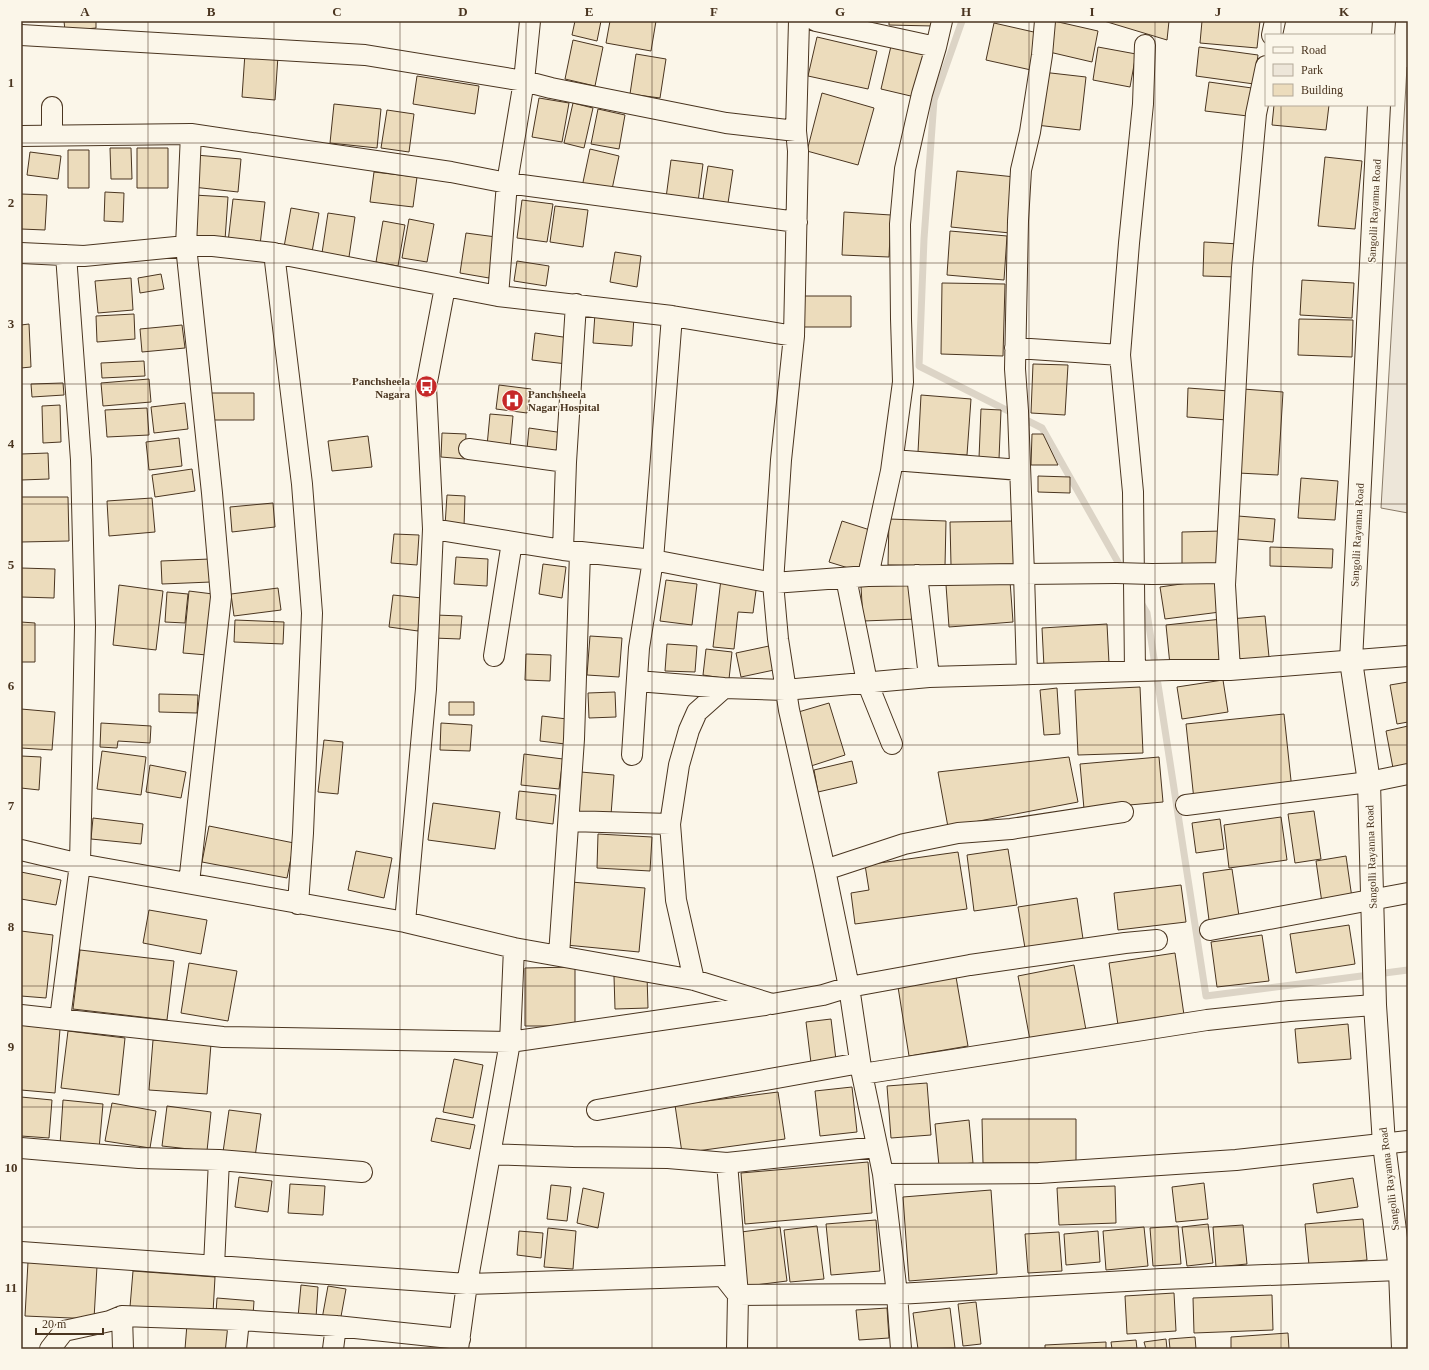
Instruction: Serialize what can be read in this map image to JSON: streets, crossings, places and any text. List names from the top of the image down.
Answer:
{
  "streets": {
    "street": ["Sangolli Rayanna Road"]
  },
  "places": {
    "bus stop": ["Panchsheela Nagara"],
    "hospital": ["Panchsheela Nagar Hospital"]
  },
  "legend": ["Road", "Park", "Building"],
  "scale_bar": "20 m",
  "grid": {
    "columns": [
      "A",
      "B",
      "C",
      "D",
      "E",
      "F",
      "G",
      "H",
      "I",
      "J",
      "K"
    ],
    "rows": [
      "1",
      "2",
      "3",
      "4",
      "5",
      "6",
      "7",
      "8",
      "9",
      "10",
      "11"
    ]
  }
}
